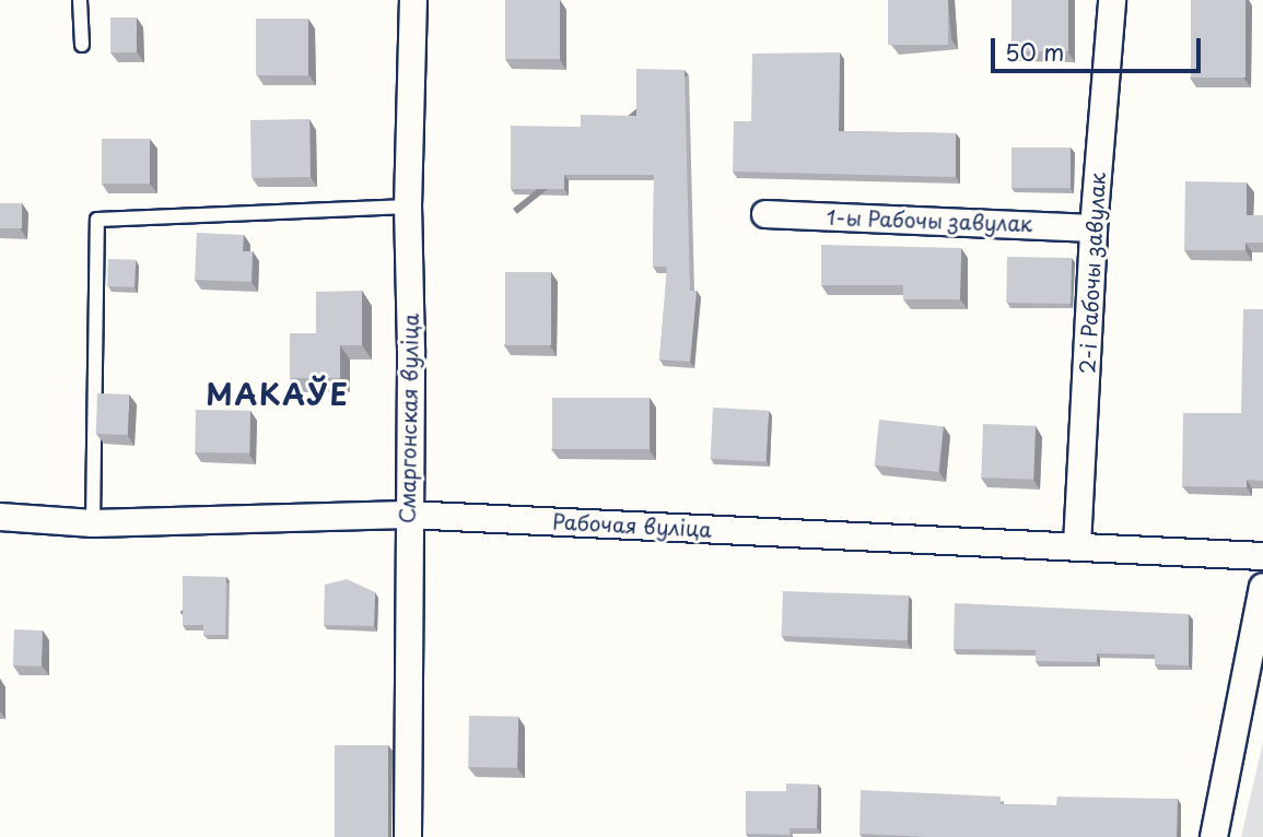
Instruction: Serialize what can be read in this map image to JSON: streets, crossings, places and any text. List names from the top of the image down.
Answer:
{
  "streets": {
    "street": [
      "1-ы Рабочы завулак",
      "2-і Рабочы завулак",
      "Смаргонская вуліца",
      "Рабочая вуліца"
    ]
  },
  "crossings": [
    ["1-ы Рабочы завулак", "2-і Рабочы завулак"],
    ["2-і Рабочы завулак", "Рабочая вуліца"],
    ["Смаргонская вуліца", "Рабочая вуліца"]
  ],
  "districts": ["МАКАЎЕ"],
  "scale_bar": "50 m"
}
